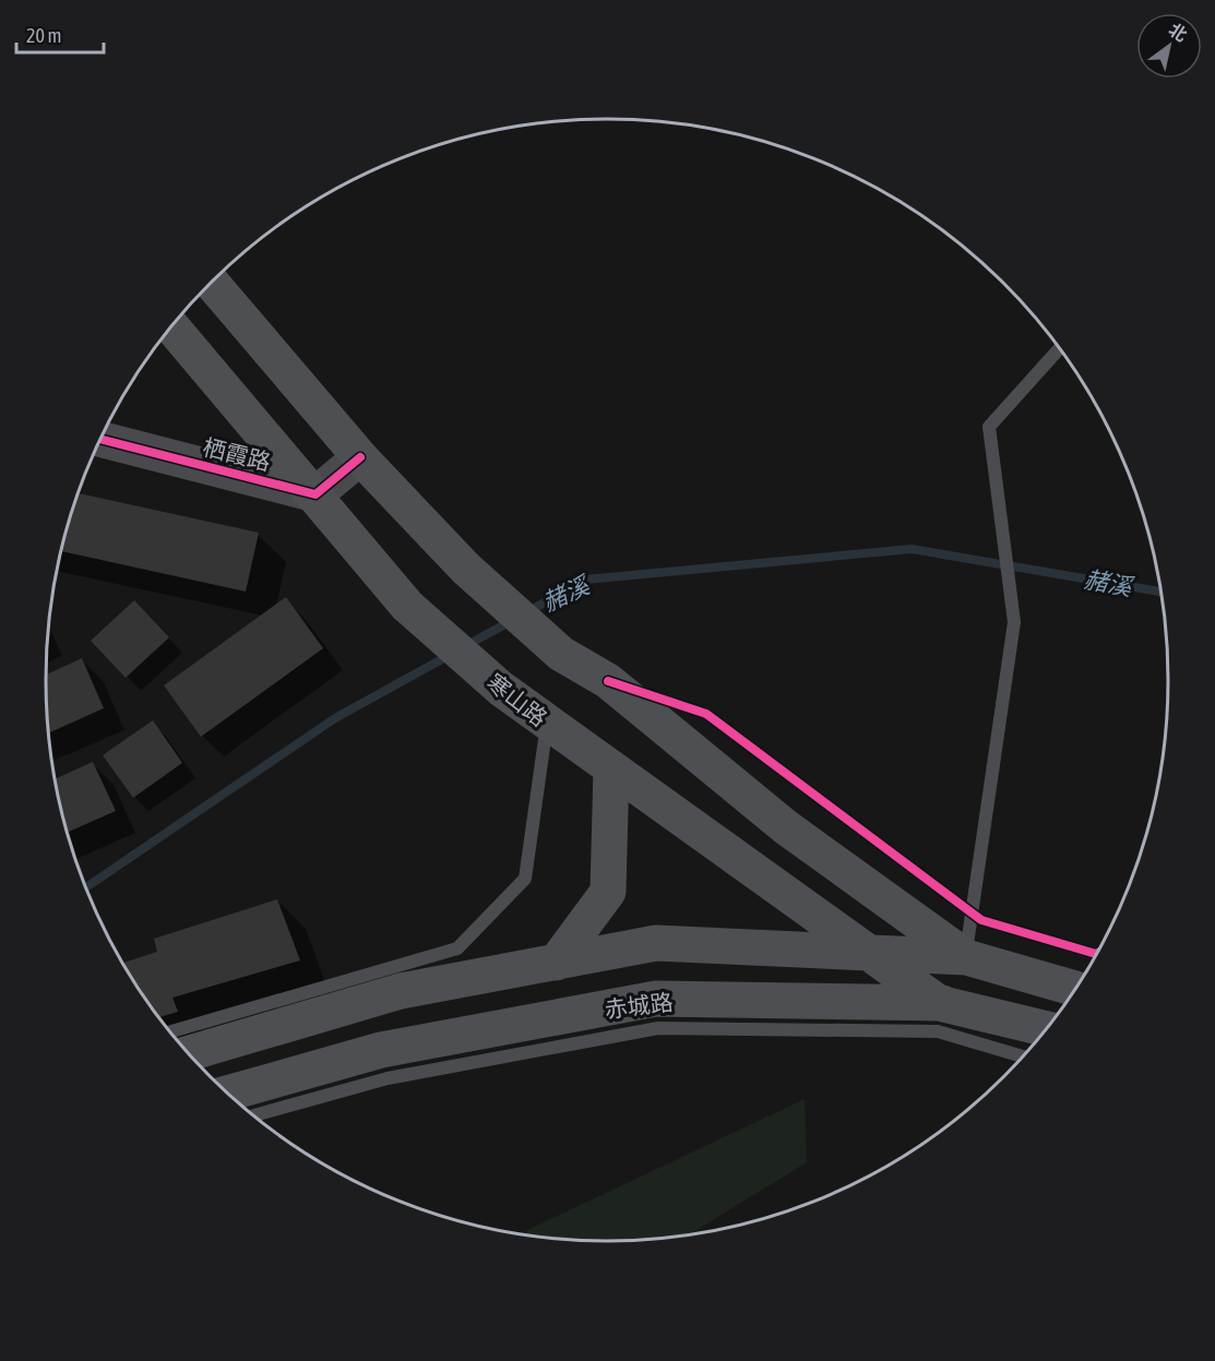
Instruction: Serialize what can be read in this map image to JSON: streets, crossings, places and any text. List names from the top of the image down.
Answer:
{
  "streets": {
    "main road": ["寒山路", "赤城路"],
    "street": ["栖霞路"]
  },
  "crossings": [
    ["栖霞路", "寒山路"],
    ["寒山路", "赤城路"]
  ],
  "water": ["赭溪"],
  "scale_bar": "20 m",
  "north": "top right"
}
